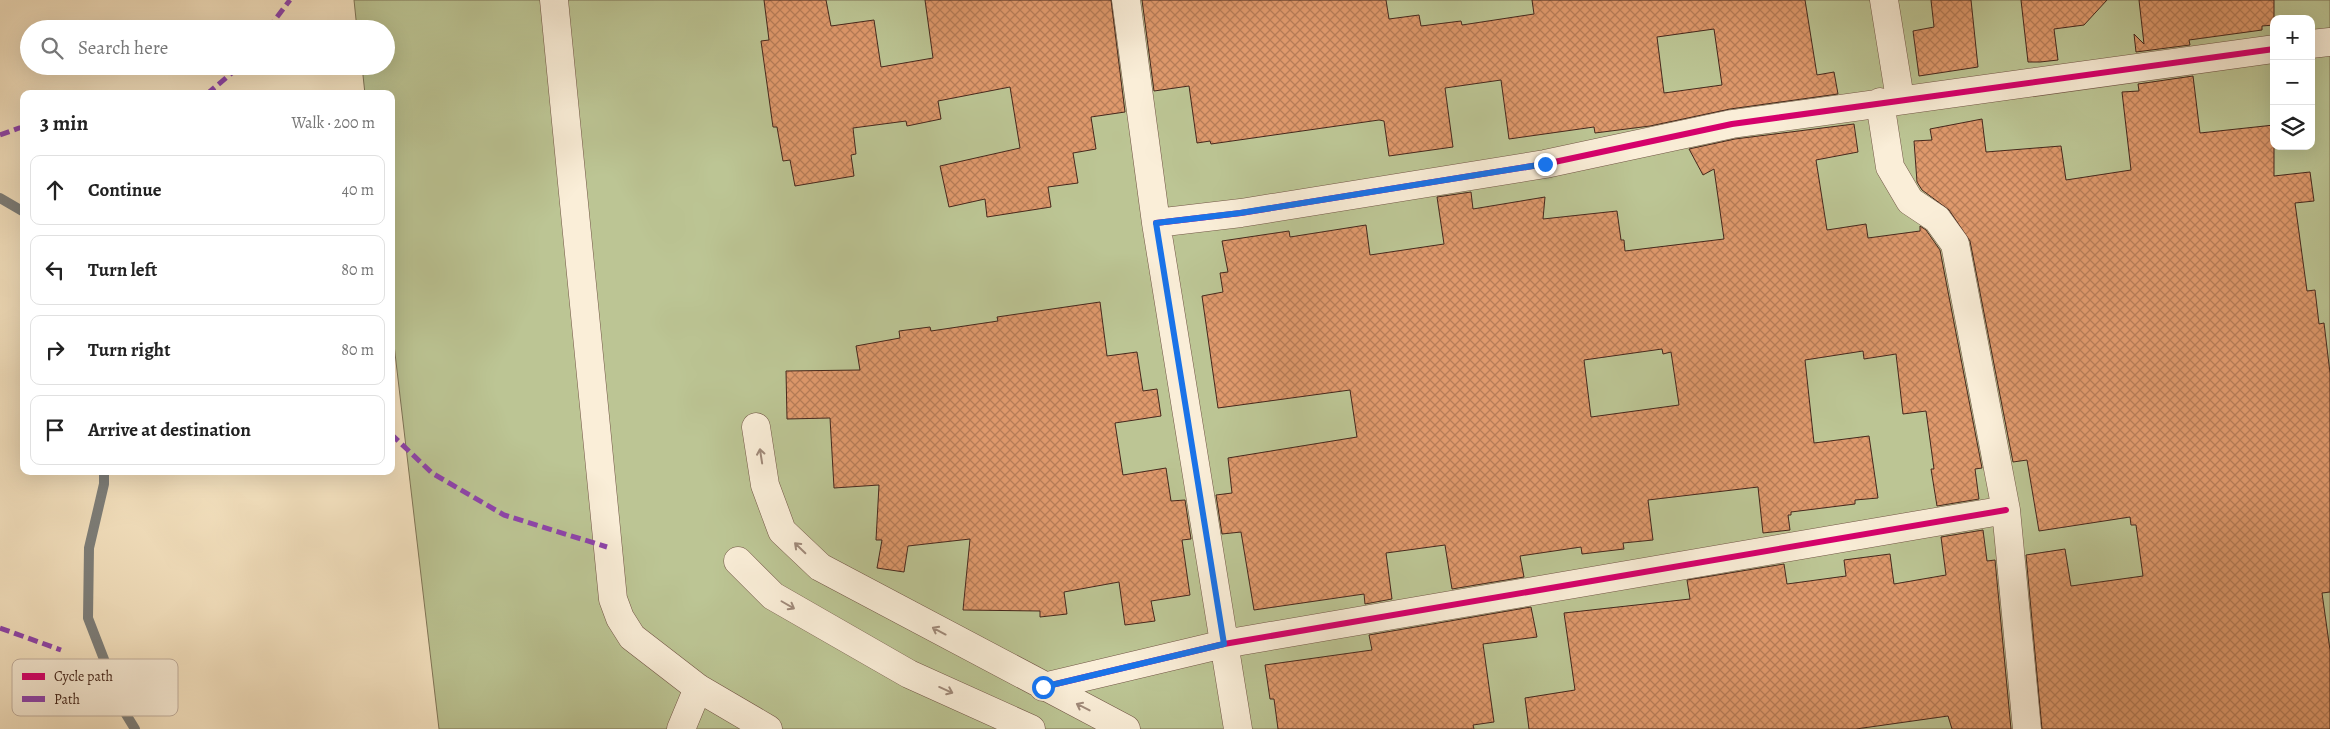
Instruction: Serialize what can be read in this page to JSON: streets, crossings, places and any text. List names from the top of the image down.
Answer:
{
  "legend": ["Cycle path", "Path"],
  "page": {
    "map_buttons": ["+", "−"],
    "search": "Search here",
    "heading": ["3 min", "Walk · 200 m"],
    "list": [
      ["Continue", "40 m"],
      ["Turn left", "80 m"],
      ["Turn right", "80 m"],
      "Arrive at destination"
    ]
  }
}
